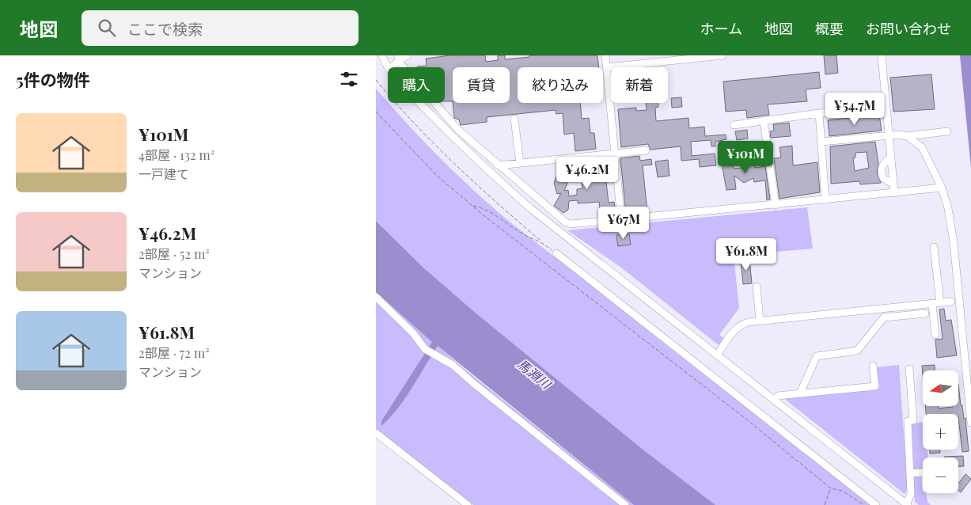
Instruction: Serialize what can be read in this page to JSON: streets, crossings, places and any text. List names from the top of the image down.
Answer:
{
  "water": ["馬淵川"],
  "north": "left",
  "page": {
    "header": "地図",
    "search": "ここで検索",
    "nav": [
      "ホーム",
      "地図",
      "概要",
      "お問い合わせ"
    ],
    "heading": "5件の物件",
    "chip": [
      "購入",
      "賃貸",
      "絞り込み",
      "新着"
    ],
    "price": [
      "¥54.7M",
      "¥101M",
      "¥46.2M",
      "¥67M",
      "¥61.8M"
    ],
    "list": [
      {
        "name": "¥101M",
        "note": "4部屋 · 132 m² · 一戸建て"
      },
      {
        "name": "¥46.2M",
        "note": "2部屋 · 52 m² · マンション"
      },
      {
        "name": "¥61.8M",
        "note": "2部屋 · 72 m² · マンション"
      }
    ],
    "map_buttons": ["+", "−"]
  }
}
